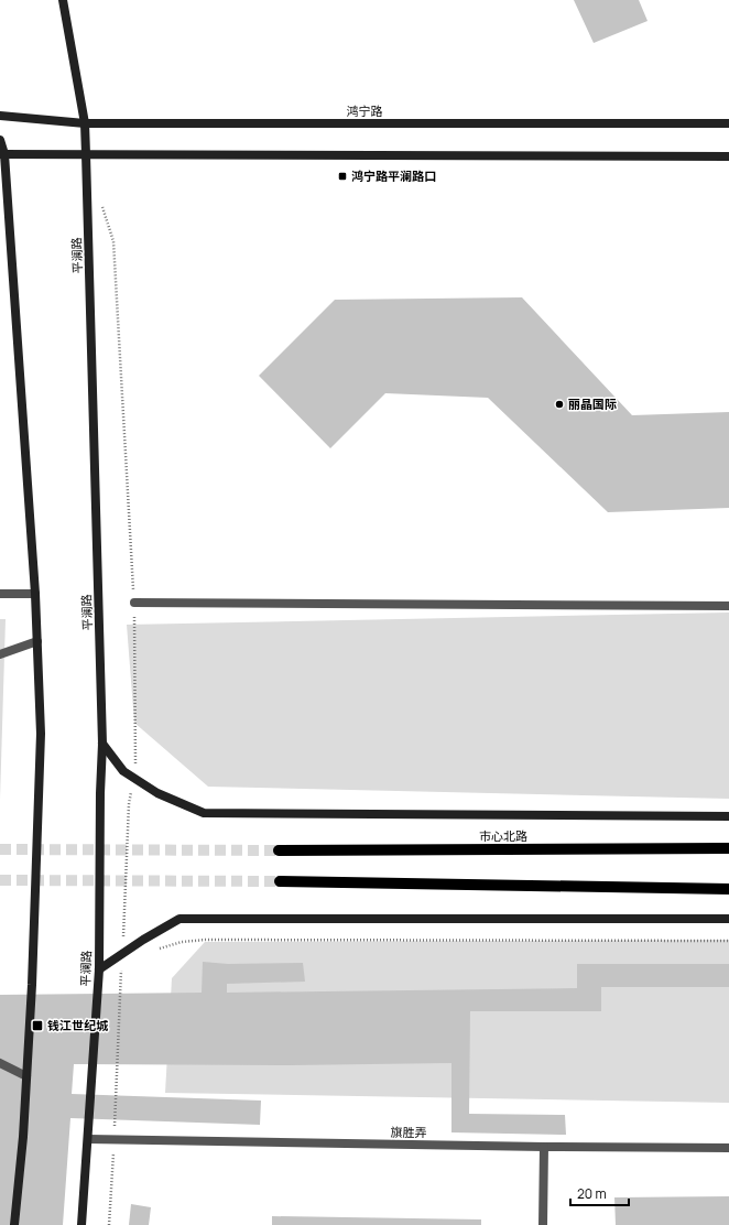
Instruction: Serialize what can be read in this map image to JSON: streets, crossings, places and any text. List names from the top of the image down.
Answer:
{
  "streets": {
    "main road": ["鸿宁路", "平澜路", "市心北路"],
    "street": ["旗胜弄"]
  },
  "crossings": [
    ["鸿宁路", "平澜路"],
    ["平澜路", "旗胜弄"]
  ],
  "places": {
    "transit": ["鸿宁路平澜路口", "钱江世纪城"],
    "other": ["丽晶国际"]
  },
  "scale_bar": "20 m"
}
